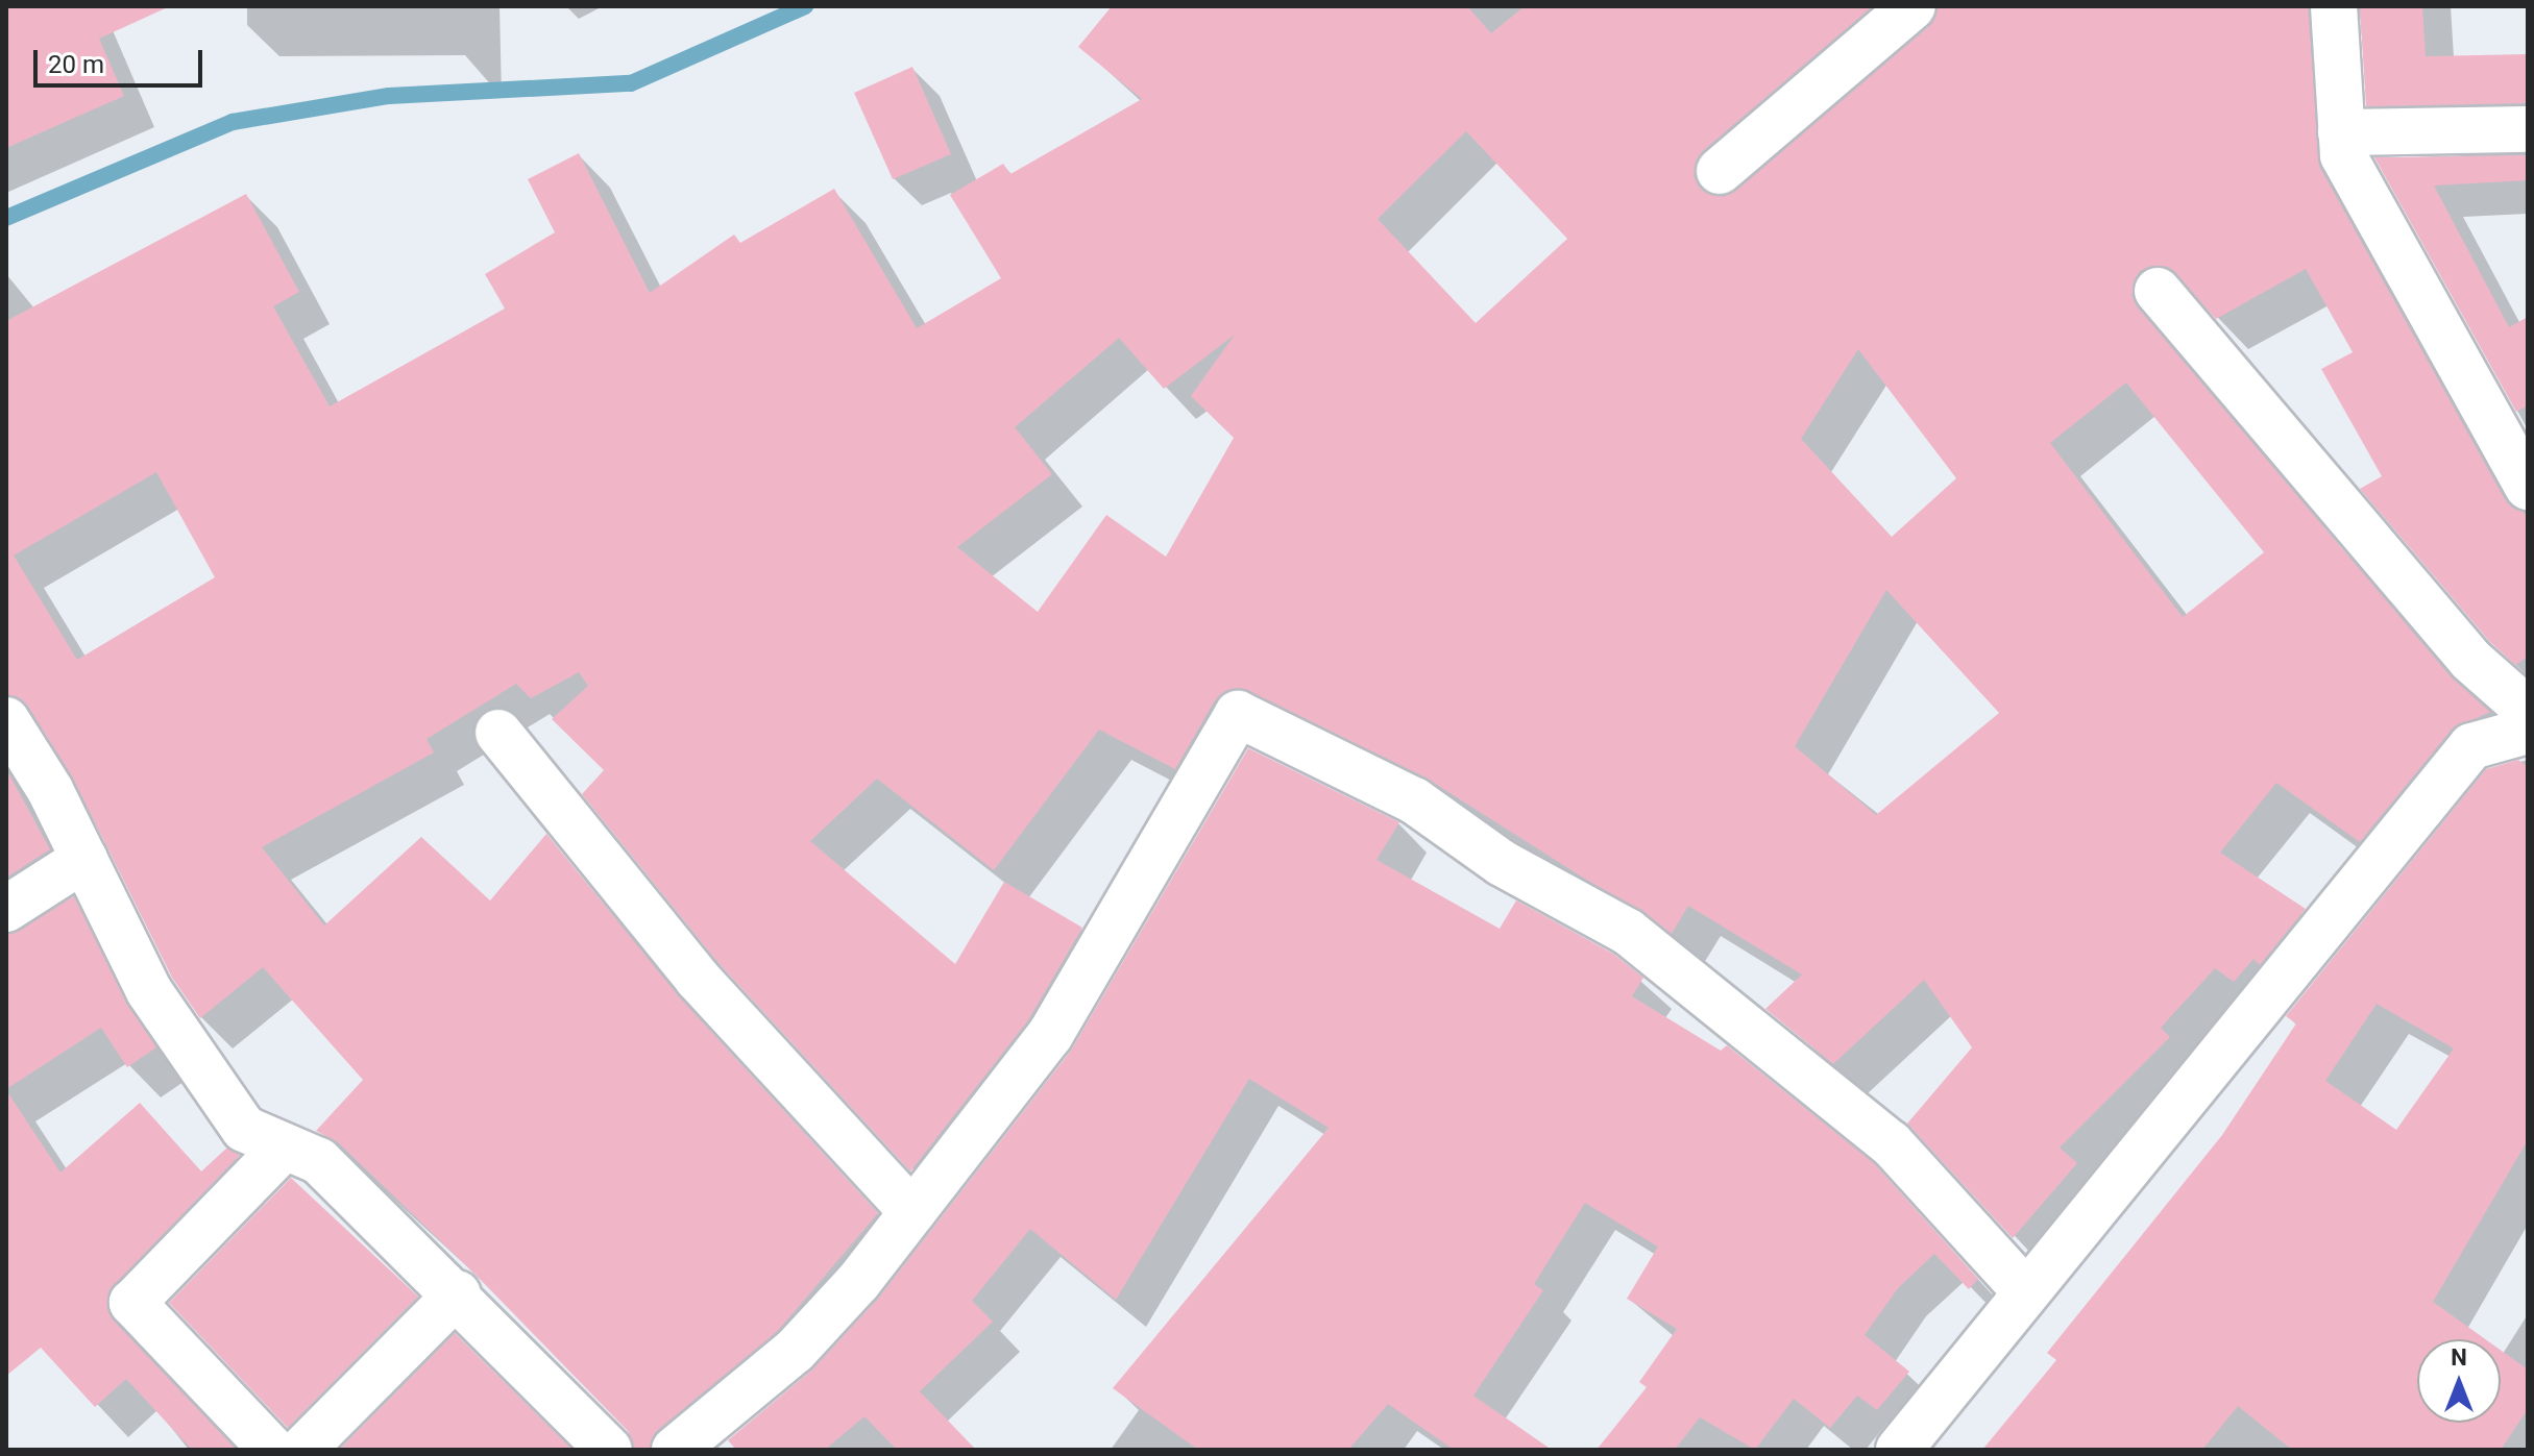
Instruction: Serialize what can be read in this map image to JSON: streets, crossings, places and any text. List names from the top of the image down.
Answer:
{
  "scale_bar": "20 m",
  "north": "top"
}
